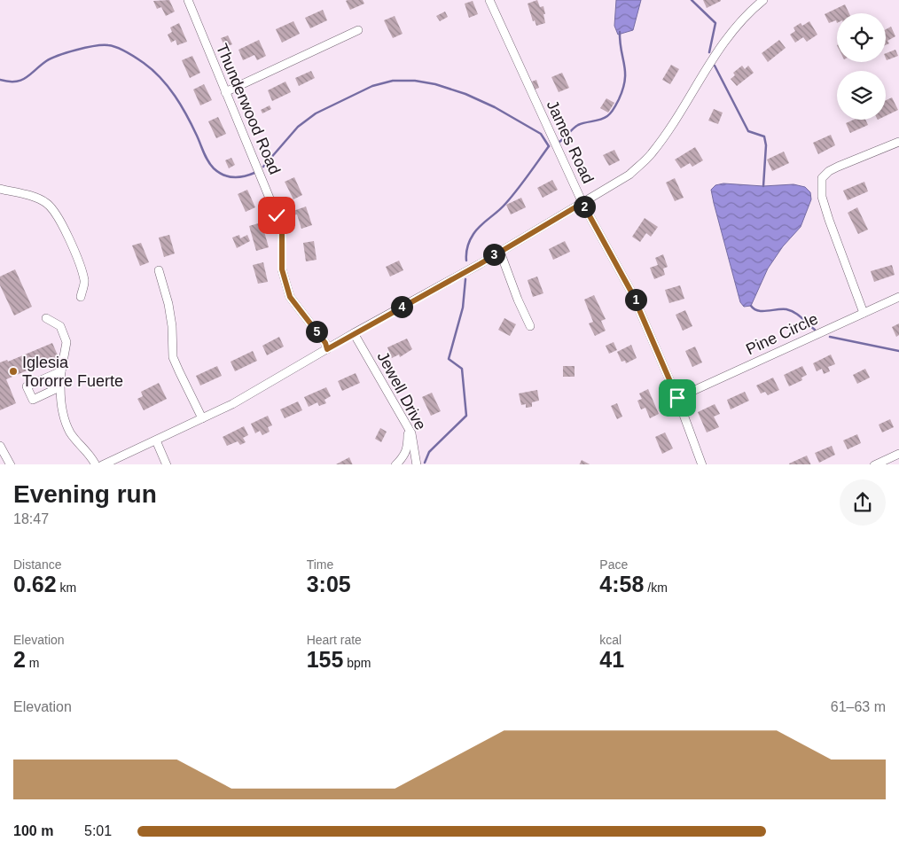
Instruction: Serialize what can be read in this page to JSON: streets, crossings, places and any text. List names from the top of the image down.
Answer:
{
  "streets": {
    "street": [
      "Thunderwood Road",
      "James Road",
      "Pine Circle",
      "Jewell Drive"
    ]
  },
  "crossings": [
    ["James Road", "Pine Circle"]
  ],
  "places": ["Iglesia Tororre Fuerte"],
  "page": {
    "pins": [
      "2",
      "3",
      "1",
      "4",
      "5"
    ],
    "heading": ["Evening run", "18:47"],
    "stats": [
      ["Distance", "0.62 km"],
      ["Time", "3:05"],
      ["Pace", "4:58 /km"],
      ["Elevation", "2 m"],
      ["Heart rate", "155 bpm"],
      ["kcal", "41"]
    ],
    "chart": ["Elevation", "61–63 m"],
    "list": [
      {
        "name": "100 m",
        "note": "5:01"
      }
    ]
  }
}
